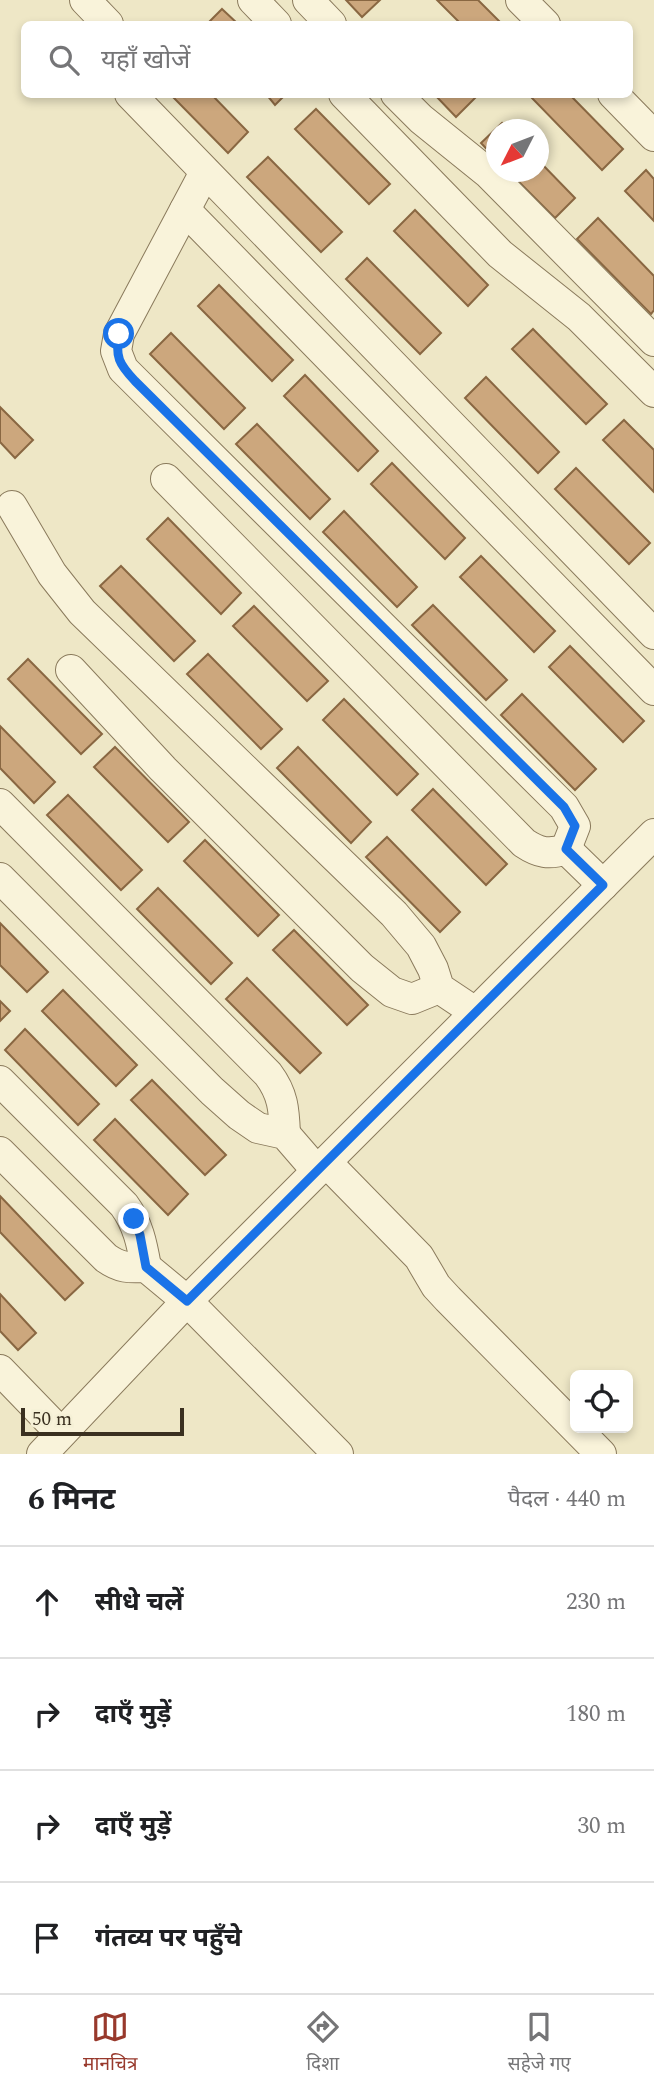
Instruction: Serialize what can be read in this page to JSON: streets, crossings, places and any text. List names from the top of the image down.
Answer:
{
  "scale_bar": "50 m",
  "north": "bottom left",
  "page": {
    "search": "यहाँ खोजें",
    "scale": "50 m",
    "heading": ["6 मिनट", "पैदल · 440 m"],
    "list": [
      ["सीधे चलें", "230 m"],
      ["दाएँ मुड़ें", "180 m"],
      ["दाएँ मुड़ें", "30 m"],
      "गंतव्य पर पहुँचे"
    ],
    "nav": ["मानचित्र", "दिशा", "सहेजे गए"]
  }
}
